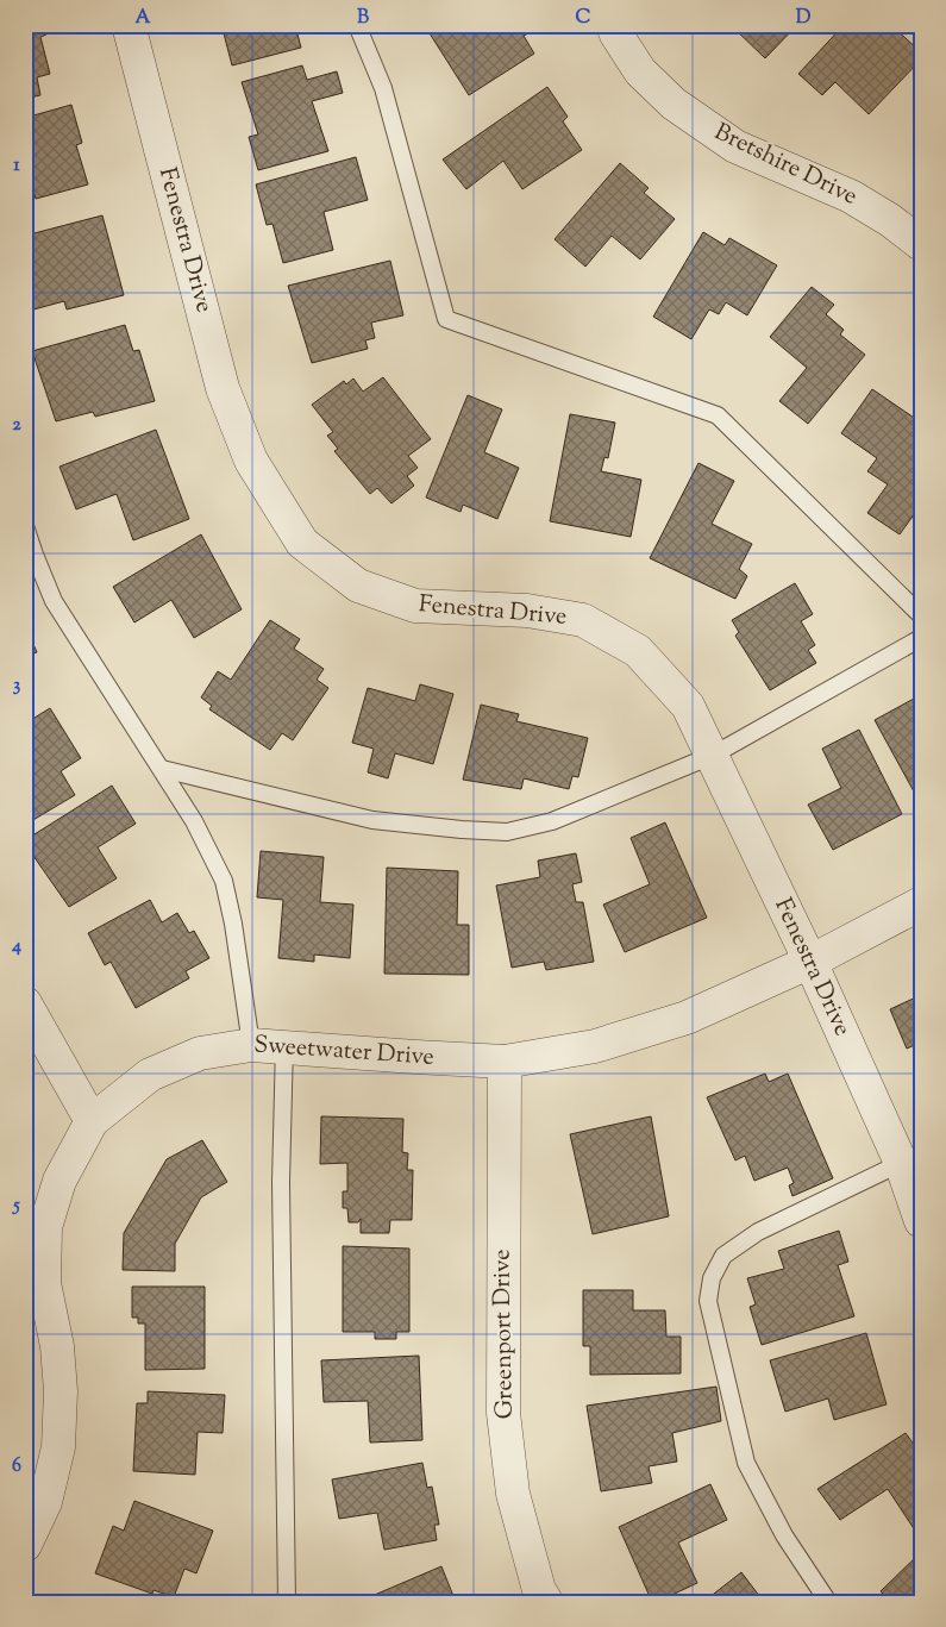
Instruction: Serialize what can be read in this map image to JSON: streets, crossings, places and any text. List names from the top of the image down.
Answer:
{
  "streets": {
    "street": [
      "Bretshire Drive",
      "Fenestra Drive",
      "Sweetwater Drive",
      "Greenport Drive"
    ]
  },
  "crossings": [
    ["Fenestra Drive", "Sweetwater Drive"],
    ["Sweetwater Drive", "Greenport Drive"]
  ],
  "grid": {
    "columns": [
      "A",
      "B",
      "C",
      "D"
    ],
    "rows": [
      "1",
      "2",
      "3",
      "4",
      "5",
      "6"
    ]
  }
}
